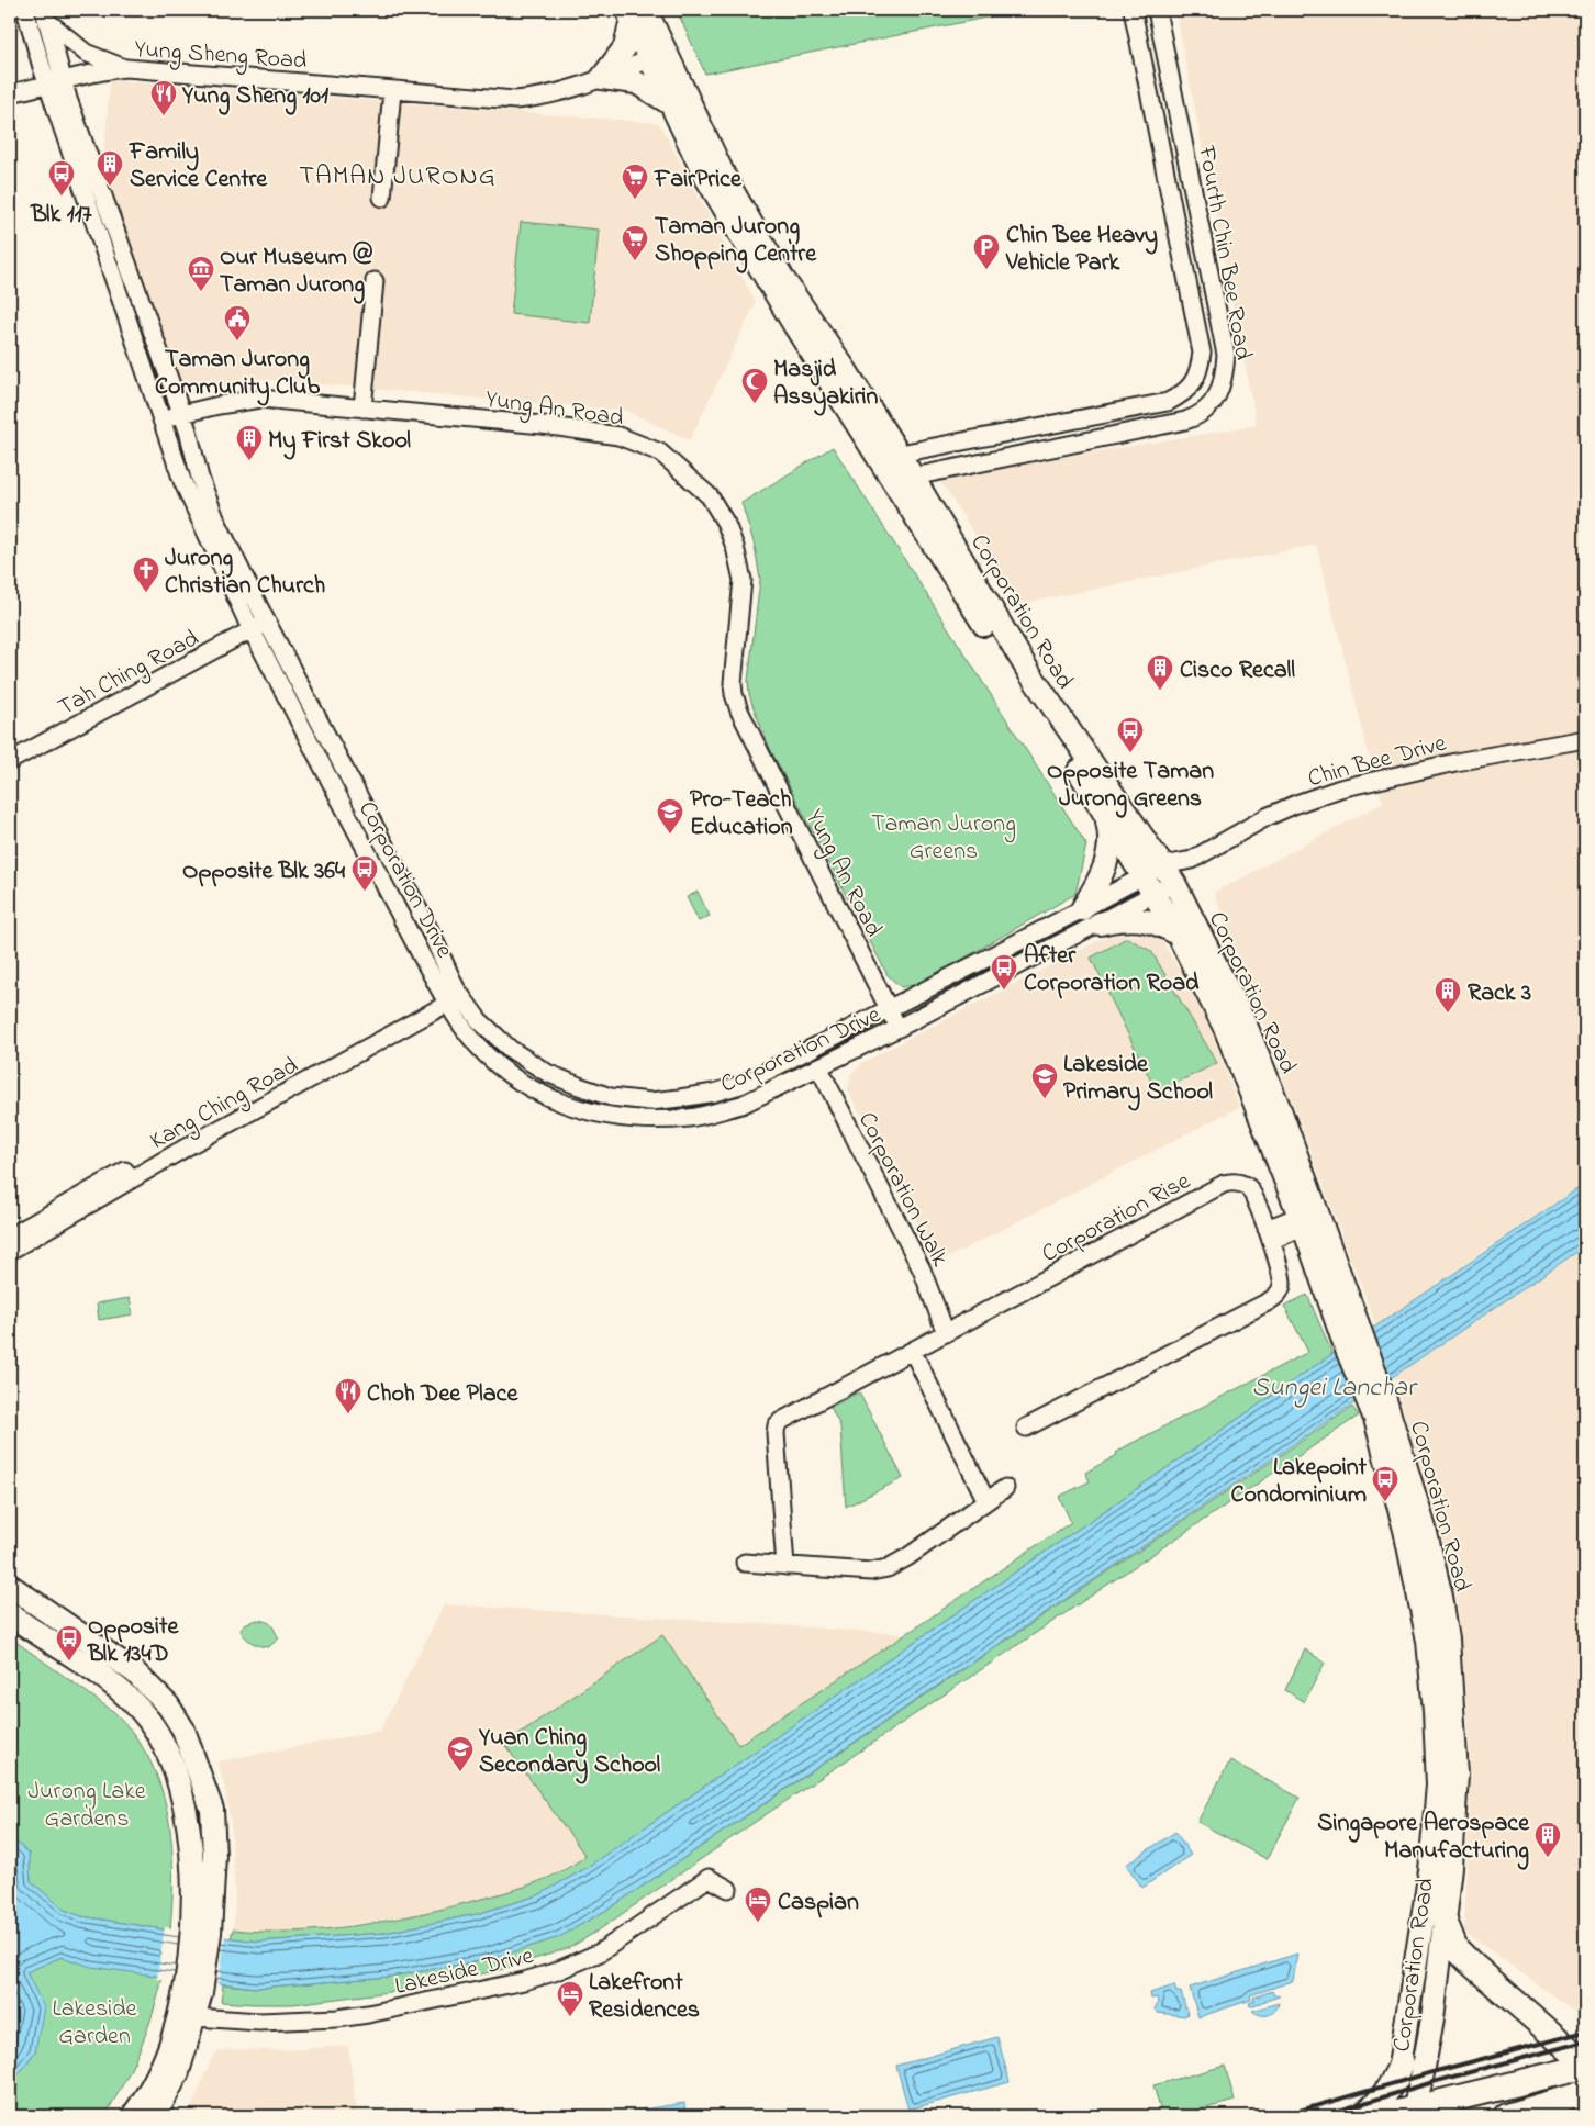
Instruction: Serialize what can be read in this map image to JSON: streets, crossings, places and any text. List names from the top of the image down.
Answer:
{
  "streets": {
    "main road": ["Corporation Road"],
    "street": [
      "Yung Sheng Road",
      "Fourth Chin Bee Road",
      "Yung An Road",
      "Tah Ching Road",
      "Chin Bee Drive",
      "Corporation Drive",
      "Kang Ching Road",
      "Corporation Walk",
      "Corporation Rise",
      "Lakeside Drive"
    ]
  },
  "crossings": [
    ["Yung Sheng Road", "Corporation Road"],
    ["Yung Sheng Road", "Corporation Drive"],
    ["Fourth Chin Bee Road", "Corporation Road"],
    ["Yung An Road", "Corporation Drive"],
    ["Corporation Road", "Chin Bee Drive"],
    ["Corporation Road", "Corporation Drive"],
    ["Tah Ching Road", "Corporation Drive"],
    ["Chin Bee Drive", "Corporation Drive"],
    ["Corporation Drive", "Kang Ching Road"],
    ["Corporation Drive", "Corporation Walk"],
    ["Corporation Walk", "Corporation Rise"]
  ],
  "districts": ["TAMAN JURONG"],
  "water": ["Sungei Lanchar"],
  "parks": ["Taman Jurong Greens", "Jurong Lake Gardens", "Lakeside Garden"],
  "places": {
    "restaurant": ["Yung Sheng 101", "Choh Dee Place"],
    "building": [
      "Family Service Centre",
      "My First Skool",
      "Cisco Recall",
      "Rack 3",
      "Singapore Aerospace Manufacturing"
    ],
    "bus stop": [
      "Blk 117",
      "Opposite Taman Jurong Greens",
      "Opposite Blk 364",
      "After Corporation Road",
      "Lakepoint Condominium",
      "Opposite Blk 134D"
    ],
    "supermarket": ["FairPrice", "Taman Jurong Shopping Centre"],
    "parking": ["Chin Bee Heavy Vehicle Park"],
    "museum": ["Our Museum @ Taman Jurong"],
    "public building": ["Taman Jurong Community Club"],
    "mosque": ["Masjid Assyakirin"],
    "church": ["Jurong Christian Church"],
    "school or university": ["Pro-Teach Education", "Lakeside Primary School", "Yuan Ching Secondary School"],
    "hotel": ["Caspian", "Lakefront Residences"]
  }
}
